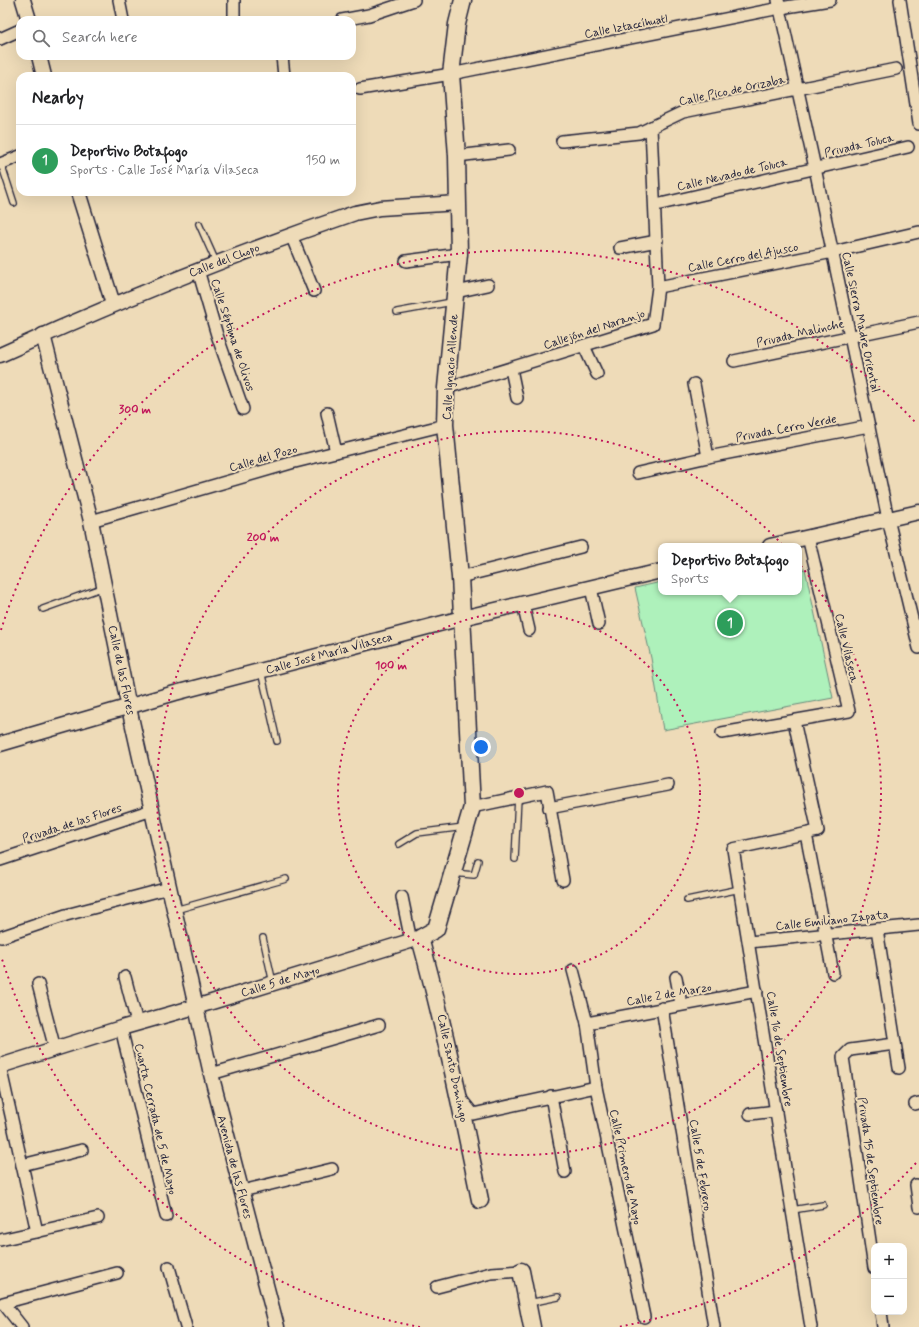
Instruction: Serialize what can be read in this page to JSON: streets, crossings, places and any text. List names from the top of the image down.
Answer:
{
  "streets": {
    "main road": ["Calle Ignacio Allende", "Calle 5 de Mayo", "Calle Santo Domingo"],
    "street": [
      "Calle Iztaccíhuatl",
      "Calle Pico de Orizaba",
      "Privada Toluca",
      "Calle Nevado de Toluca",
      "Calle Cerro del Ajusco",
      "Calle del Chopo",
      "Calle Sierra Madre Oriental",
      "Callejón del Naranjo",
      "Privada Malinche",
      "Calle Séptima de Olivos",
      "Privada Cerro Verde",
      "Calle del Pozo",
      "Calle Vilaseca",
      "Calle José María Vilaseca",
      "Calle de las Flores",
      "Privada de las Flores",
      "Calle Emiliano Zapata",
      "Calle 2 de Marzo",
      "Calle 16 de Septiembre",
      "Cuarta Cerrada de 5 de Mayo",
      "Privada 15 de Septiembre",
      "Calle 5 de Febrero",
      "Avenida de las Flores",
      "Calle Primero de Mayo"
    ]
  },
  "crossings": [
    ["Calle Iztaccíhuatl", "Calle Sierra Madre Oriental"],
    ["Calle Iztaccíhuatl", "Calle Ignacio Allende"],
    ["Calle Pico de Orizaba", "Calle Sierra Madre Oriental"],
    ["Calle Pico de Orizaba", "Callejón del Naranjo"],
    ["Privada Toluca", "Calle Nevado de Toluca"],
    ["Privada Toluca", "Calle Sierra Madre Oriental"],
    ["Calle Nevado de Toluca", "Calle Sierra Madre Oriental"],
    ["Calle Nevado de Toluca", "Callejón del Naranjo"],
    ["Calle Cerro del Ajusco", "Calle Sierra Madre Oriental"],
    ["Calle Cerro del Ajusco", "Callejón del Naranjo"],
    ["Calle del Chopo", "Calle Séptima de Olivos"],
    ["Calle del Chopo", "Calle Ignacio Allende"],
    ["Calle del Chopo", "Calle de las Flores"],
    ["Calle Sierra Madre Oriental", "Privada Malinche"],
    ["Calle Sierra Madre Oriental", "Privada Cerro Verde"],
    ["Callejón del Naranjo", "Calle Ignacio Allende"],
    ["Calle Ignacio Allende", "Calle del Pozo"],
    ["Calle Ignacio Allende", "Calle José María Vilaseca"],
    ["Calle Ignacio Allende", "Calle 5 de Mayo"],
    ["Calle del Pozo", "Calle de las Flores"],
    ["Calle José María Vilaseca", "Calle de las Flores"],
    ["Calle de las Flores", "Privada de las Flores"],
    ["Calle de las Flores", "Calle 5 de Mayo"],
    ["Calle de las Flores", "Avenida de las Flores"],
    ["Calle Emiliano Zapata", "Calle 16 de Septiembre"],
    ["Calle 5 de Mayo", "Calle Santo Domingo"],
    ["Calle 5 de Mayo", "Cuarta Cerrada de 5 de Mayo"],
    ["Calle 5 de Mayo", "Avenida de las Flores"],
    ["Calle 2 de Marzo", "Calle 16 de Septiembre"],
    ["Calle 2 de Marzo", "Calle 5 de Febrero"],
    ["Calle 2 de Marzo", "Calle Primero de Mayo"]
  ],
  "page": {
    "search": "Search here",
    "heading": "Nearby",
    "list": [
      {
        "mark": "1",
        "name": "Deportivo Botafogo",
        "note": "Sports · Calle José María Vilaseca",
        "value": "150 m"
      }
    ],
    "popup": ["Deportivo Botafogo", "Sports"],
    "pins": "1",
    "map_buttons": ["+", "−"]
  },
  "rings": ["300 m", "200 m", "100 m"]
}
